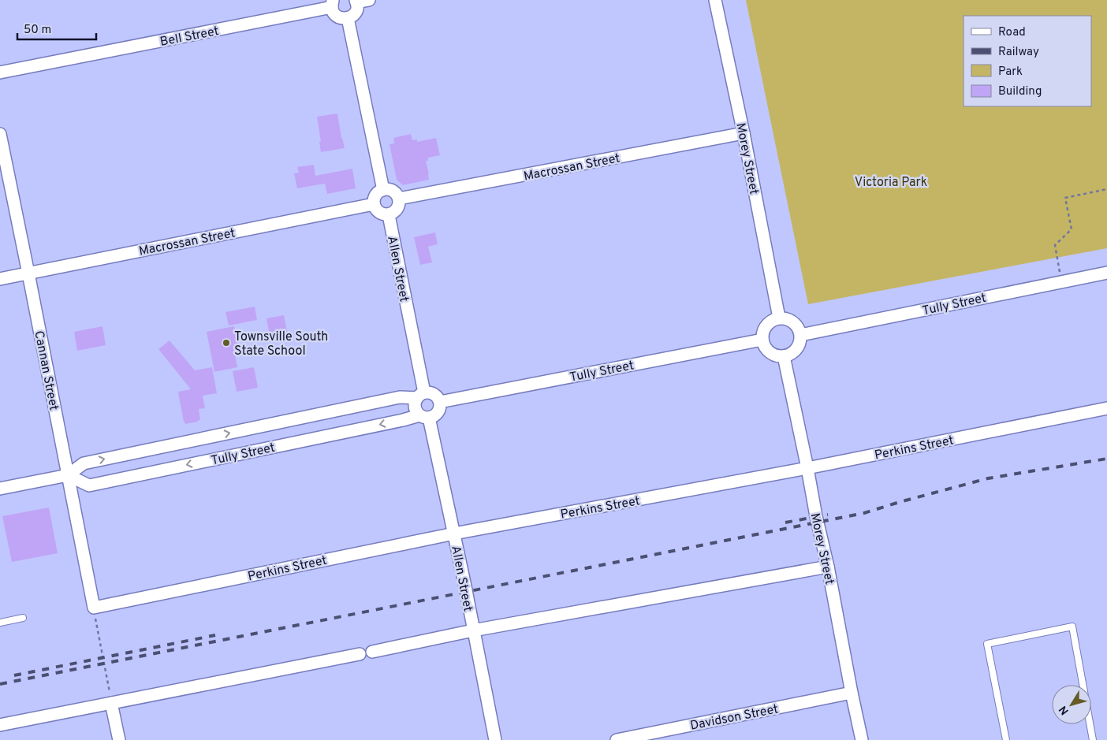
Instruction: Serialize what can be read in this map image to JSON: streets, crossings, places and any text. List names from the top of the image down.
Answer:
{
  "streets": {
    "street": [
      "Bell Street",
      "Morey Street",
      "Macrossan Street",
      "Allen Street",
      "Tully Street",
      "Cannan Street",
      "Perkins Street",
      "Davidson Street"
    ]
  },
  "crossings": [
    ["Morey Street", "Macrossan Street"],
    ["Morey Street", "Tully Street"],
    ["Morey Street", "Perkins Street"],
    ["Morey Street", "Davidson Street"],
    ["Macrossan Street", "Allen Street"],
    ["Macrossan Street", "Cannan Street"],
    ["Allen Street", "Tully Street"],
    ["Allen Street", "Perkins Street"],
    ["Tully Street", "Cannan Street"],
    ["Cannan Street", "Perkins Street"]
  ],
  "parks": ["Victoria Park"],
  "places": ["Townsville South State School"],
  "legend": [
    "Road",
    "Railway",
    "Park",
    "Building"
  ],
  "scale_bar": "50 m",
  "north": "bottom left"
}
